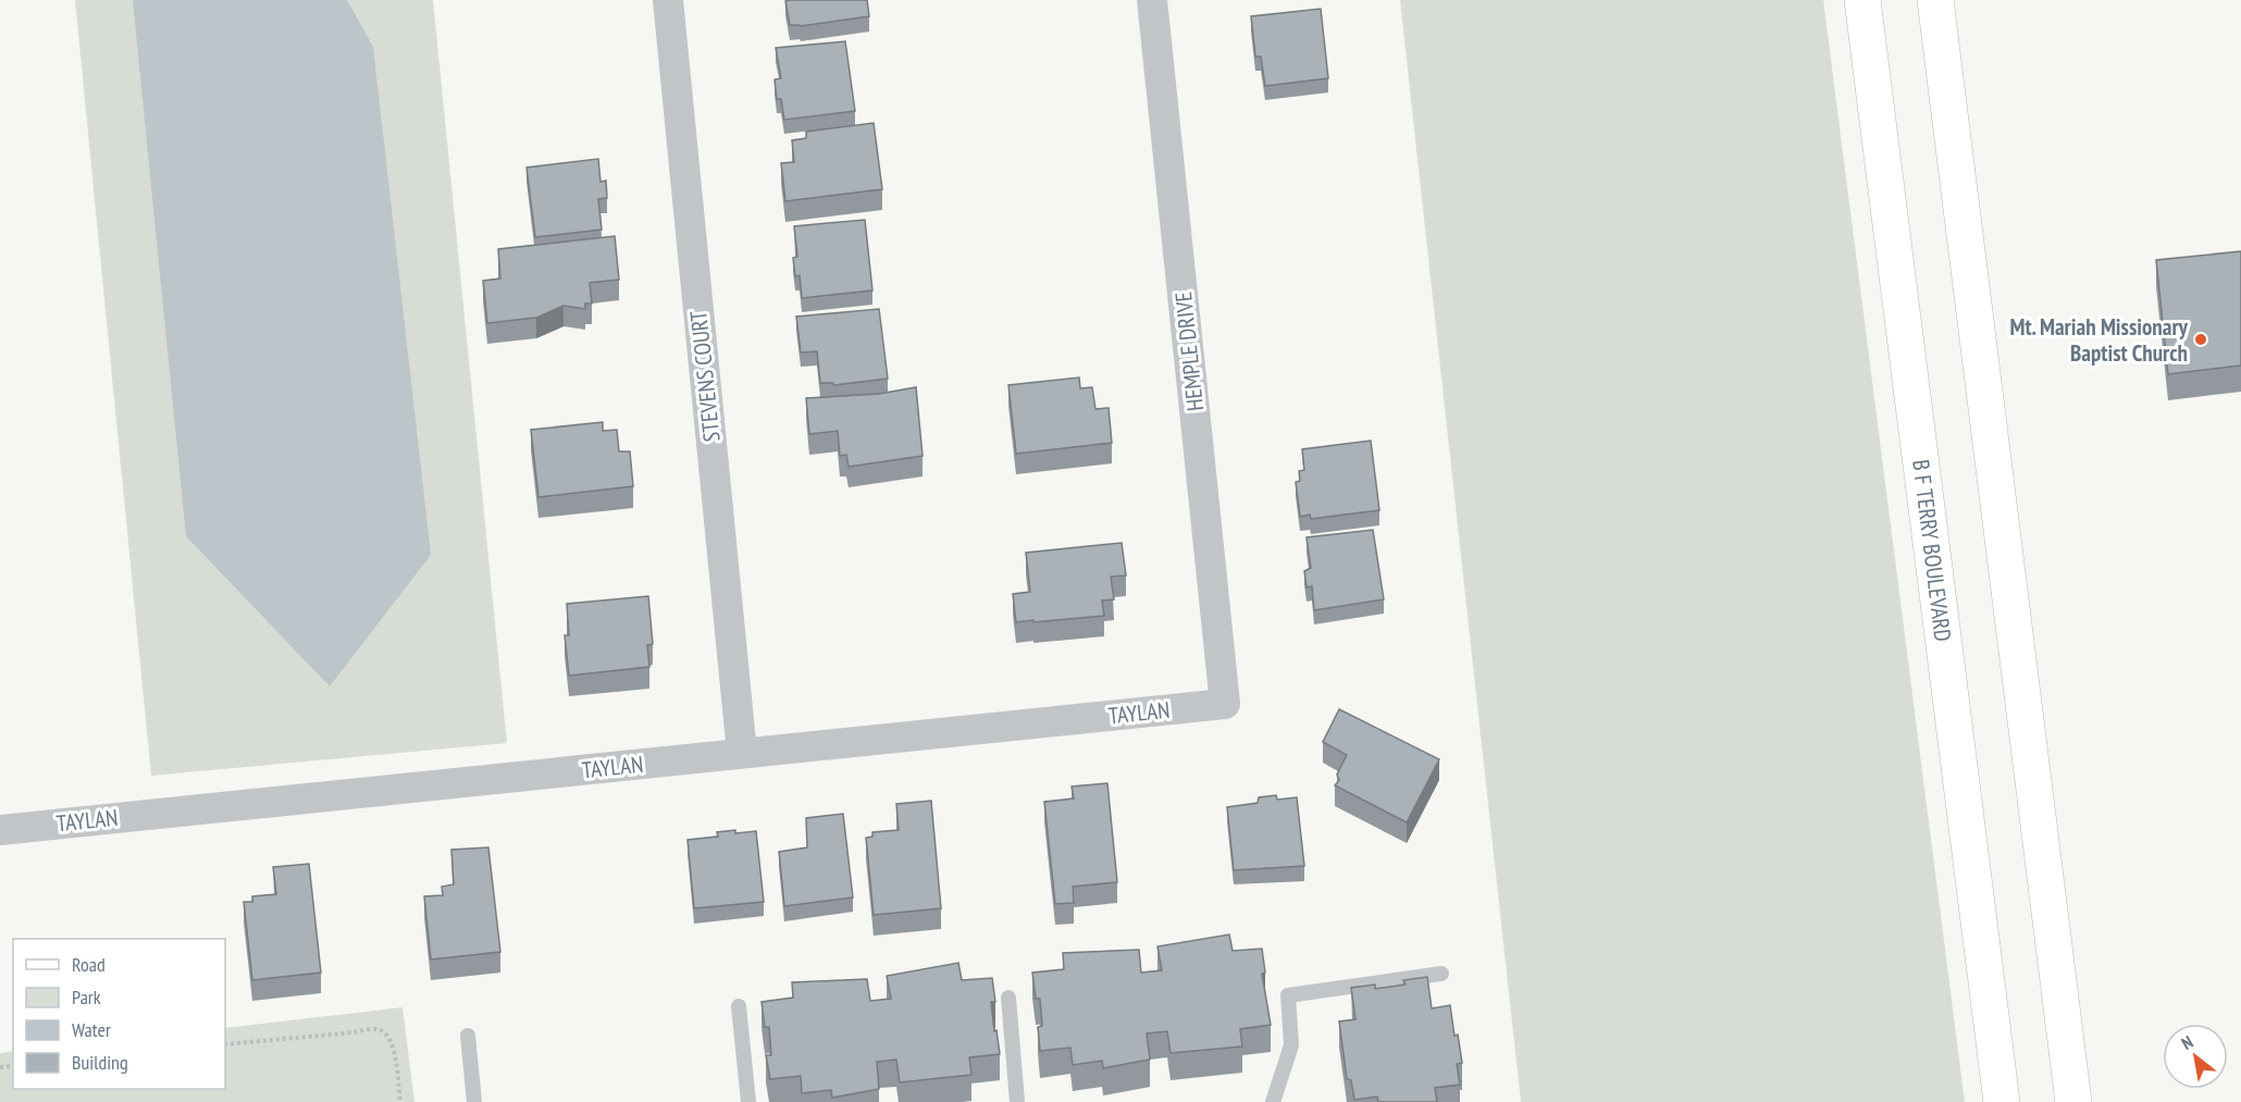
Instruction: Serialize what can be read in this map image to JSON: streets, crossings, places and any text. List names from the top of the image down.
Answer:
{
  "streets": {
    "main road": ["B F TERRY BOULEVARD"],
    "street": ["HEMPLE DRIVE", "STEVENS COURT", "TAYLAN"]
  },
  "crossings": [
    ["HEMPLE DRIVE", "TAYLAN"],
    ["STEVENS COURT", "TAYLAN"]
  ],
  "places": ["Mt. Mariah Missionary Baptist Church"],
  "legend": [
    "Road",
    "Park",
    "Water",
    "Building"
  ],
  "north": "top left"
}
